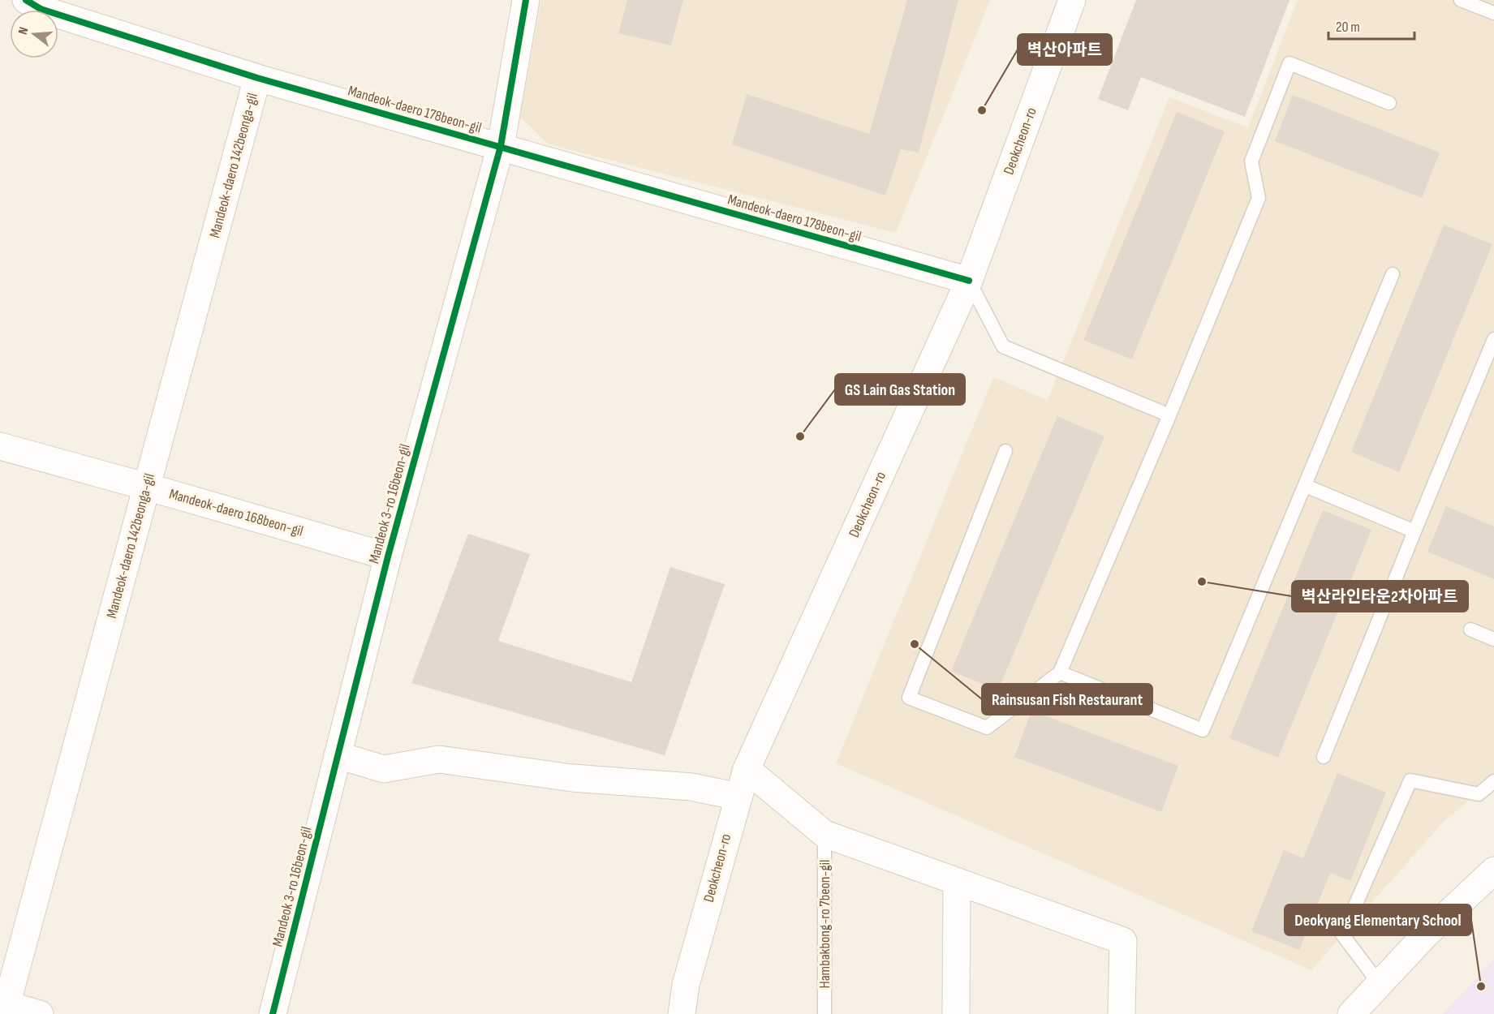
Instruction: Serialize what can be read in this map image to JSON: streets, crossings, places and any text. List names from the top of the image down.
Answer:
{
  "streets": {
    "street": [
      "Mandeok-daero 178beon-gil",
      "Deokcheon-ro",
      "Mandeok-daero 142beonga-gil",
      "Mandeok 3-ro 16beon-gil",
      "Mandeok-daero 168beon-gil"
    ],
    "lane": ["Hambakbong-ro 7beon-gil"]
  },
  "crossings": [
    ["Mandeok-daero 178beon-gil", "Deokcheon-ro"],
    ["Mandeok-daero 178beon-gil", "Mandeok-daero 142beonga-gil"],
    ["Mandeok-daero 178beon-gil", "Mandeok 3-ro 16beon-gil"],
    ["Mandeok-daero 142beonga-gil", "Mandeok-daero 168beon-gil"],
    ["Mandeok 3-ro 16beon-gil", "Mandeok-daero 168beon-gil"]
  ],
  "places": [
    "벽산아파트",
    "GS Lain Gas Station",
    "벽산라인타운2차아파트",
    "Rainsusan Fish Restaurant",
    "Deokyang Elementary School"
  ],
  "scale_bar": "20 m",
  "north": "left"
}
